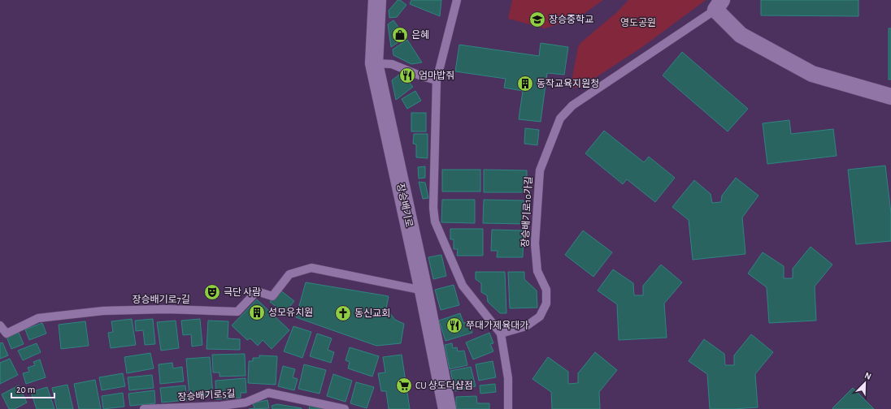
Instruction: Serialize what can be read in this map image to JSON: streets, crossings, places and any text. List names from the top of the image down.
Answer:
{
  "streets": {
    "main road": ["장승배기로"],
    "lane": ["장승배기로10가길", "장승배기로7길", "장승배기로5길"]
  },
  "crossings": [
    ["장승배기로", "장승배기로7길"]
  ],
  "parks": ["영도공원"],
  "places": {
    "school or university": ["장승중학교"],
    "shop": ["은혜"],
    "restaurant": ["엄마밥줘", "쭈대가제육대가"],
    "building": ["동작교육지원청", "성모유치원"],
    "theatre": ["극단 사람"],
    "church": ["동신교회"],
    "supermarket": ["CU 상도더샵점"]
  },
  "scale_bar": "20 m",
  "north": "top right"
}
